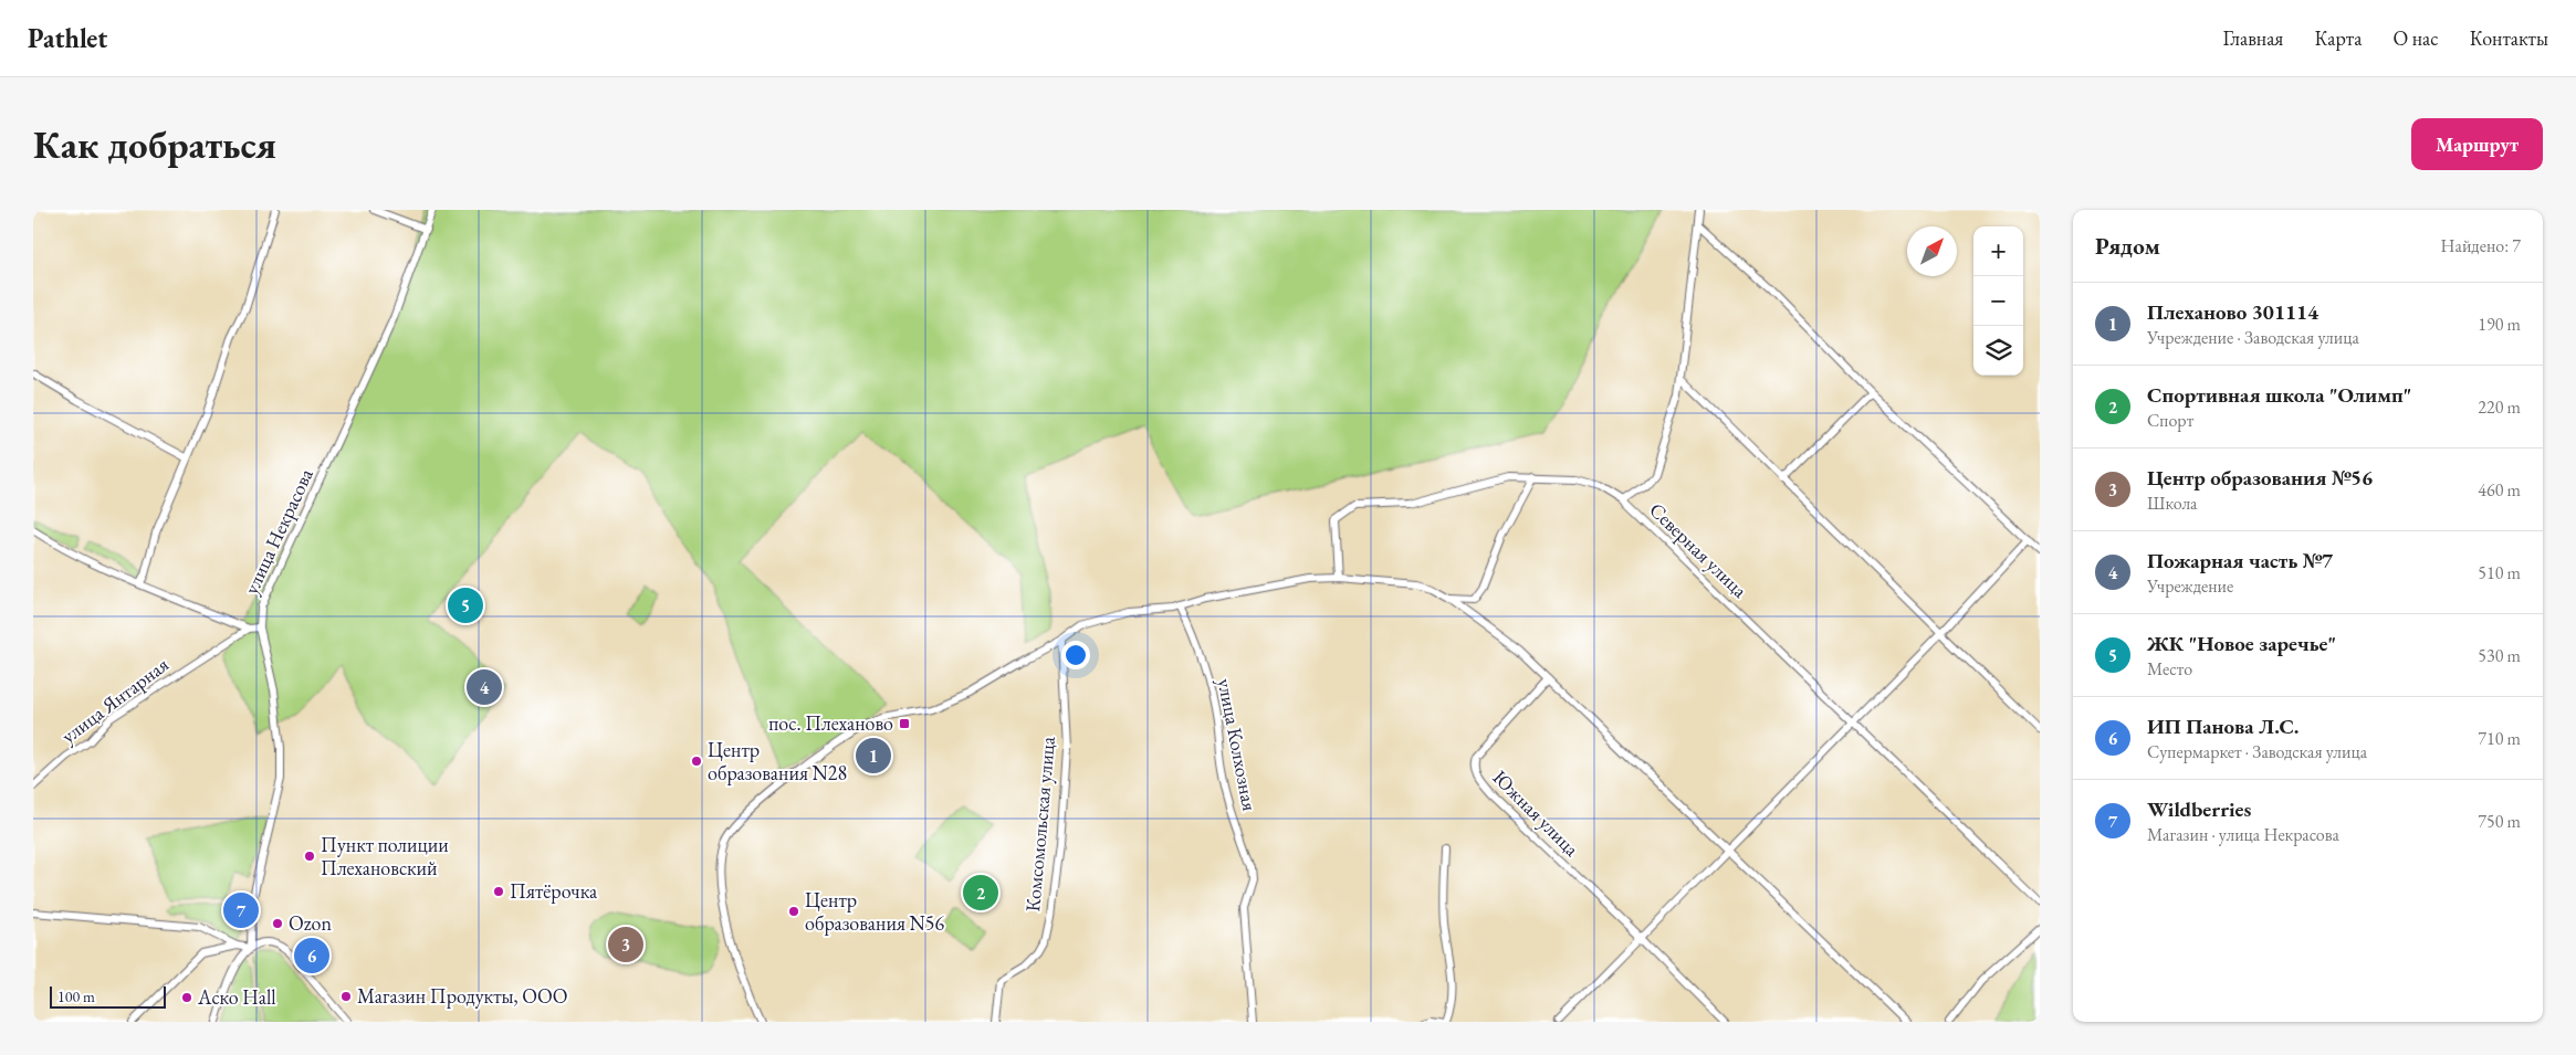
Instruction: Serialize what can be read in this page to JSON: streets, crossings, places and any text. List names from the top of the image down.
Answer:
{
  "streets": {
    "street": [
      "улица Некрасова",
      "Северная улица",
      "улица Янтарная",
      "улица Колхозная",
      "Южная улица",
      "Комсомольская улица"
    ]
  },
  "places": {
    "transit": ["пос. Плеханово"],
    "other": [
      "Центр образования N28",
      "Пункт полиции Плехановский",
      "Пятёрочка",
      "Центр образования N56",
      "Ozon",
      "Магазин Продукты, ООО",
      "Аско Hall"
    ]
  },
  "scale_bar": "100 m",
  "north": "top right",
  "page": {
    "header": "Pathlet",
    "nav": [
      "Главная",
      "Карта",
      "О нас",
      "Контакты"
    ],
    "buttons": "Маршрут",
    "title": "Как добраться",
    "heading": ["Рядом", "Найдено: 7"],
    "map_buttons": ["+", "−"],
    "list": [
      {
        "mark": "1",
        "name": "Плеханово 301114",
        "note": "Учреждение · Заводская улица",
        "value": "190 m"
      },
      {
        "mark": "2",
        "name": "Спортивная школа \"Олимп\"",
        "note": "Спорт",
        "value": "220 m"
      },
      {
        "mark": "3",
        "name": "Центр образования №56",
        "note": "Школа",
        "value": "460 m"
      },
      {
        "mark": "4",
        "name": "Пожарная часть №7",
        "note": "Учреждение",
        "value": "510 m"
      },
      {
        "mark": "5",
        "name": "ЖК \"Новое заречье\"",
        "note": "Место",
        "value": "530 m"
      },
      {
        "mark": "6",
        "name": "ИП Панова Л.С.",
        "note": "Супермаркет · Заводская улица",
        "value": "710 m"
      },
      {
        "mark": "7",
        "name": "Wildberries",
        "note": "Магазин · улица Некрасова",
        "value": "750 m"
      }
    ],
    "pins": [
      "5",
      "4",
      "1",
      "2",
      "7",
      "3",
      "6"
    ],
    "scale": "100 m"
  }
}
